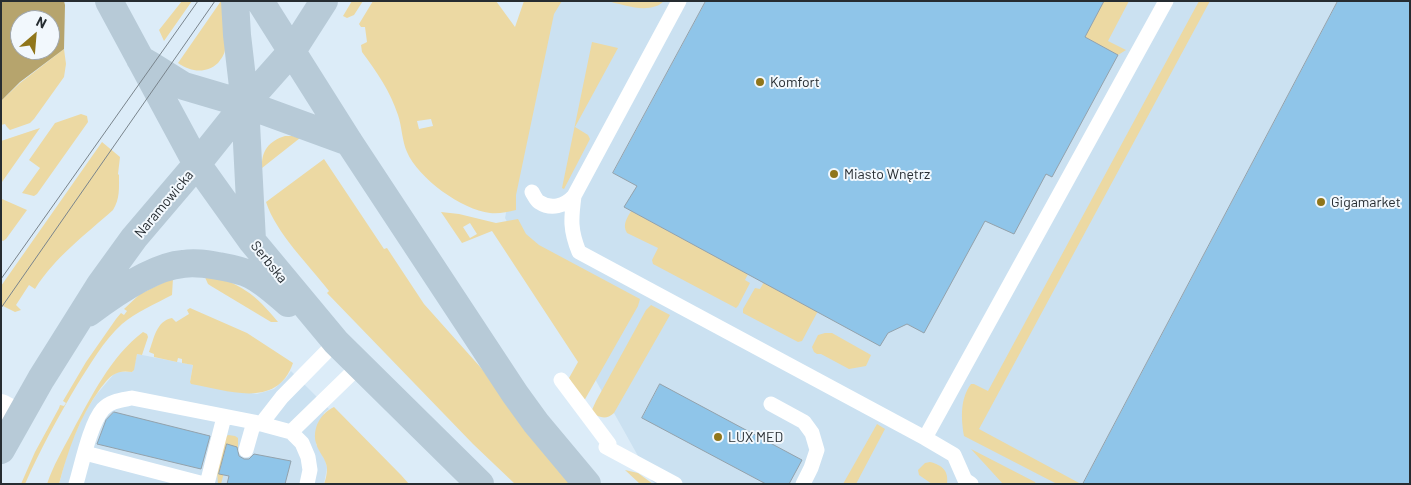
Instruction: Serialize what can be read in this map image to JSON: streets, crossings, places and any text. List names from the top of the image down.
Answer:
{
  "streets": {
    "street": ["Naramowicka", "Serbska"]
  },
  "crossings": [
    ["Naramowicka", "Serbska"]
  ],
  "places": [
    "Komfort",
    "Miasto Wnętrz",
    "Gigamarket",
    "LUX MED"
  ],
  "north": "top right"
}
